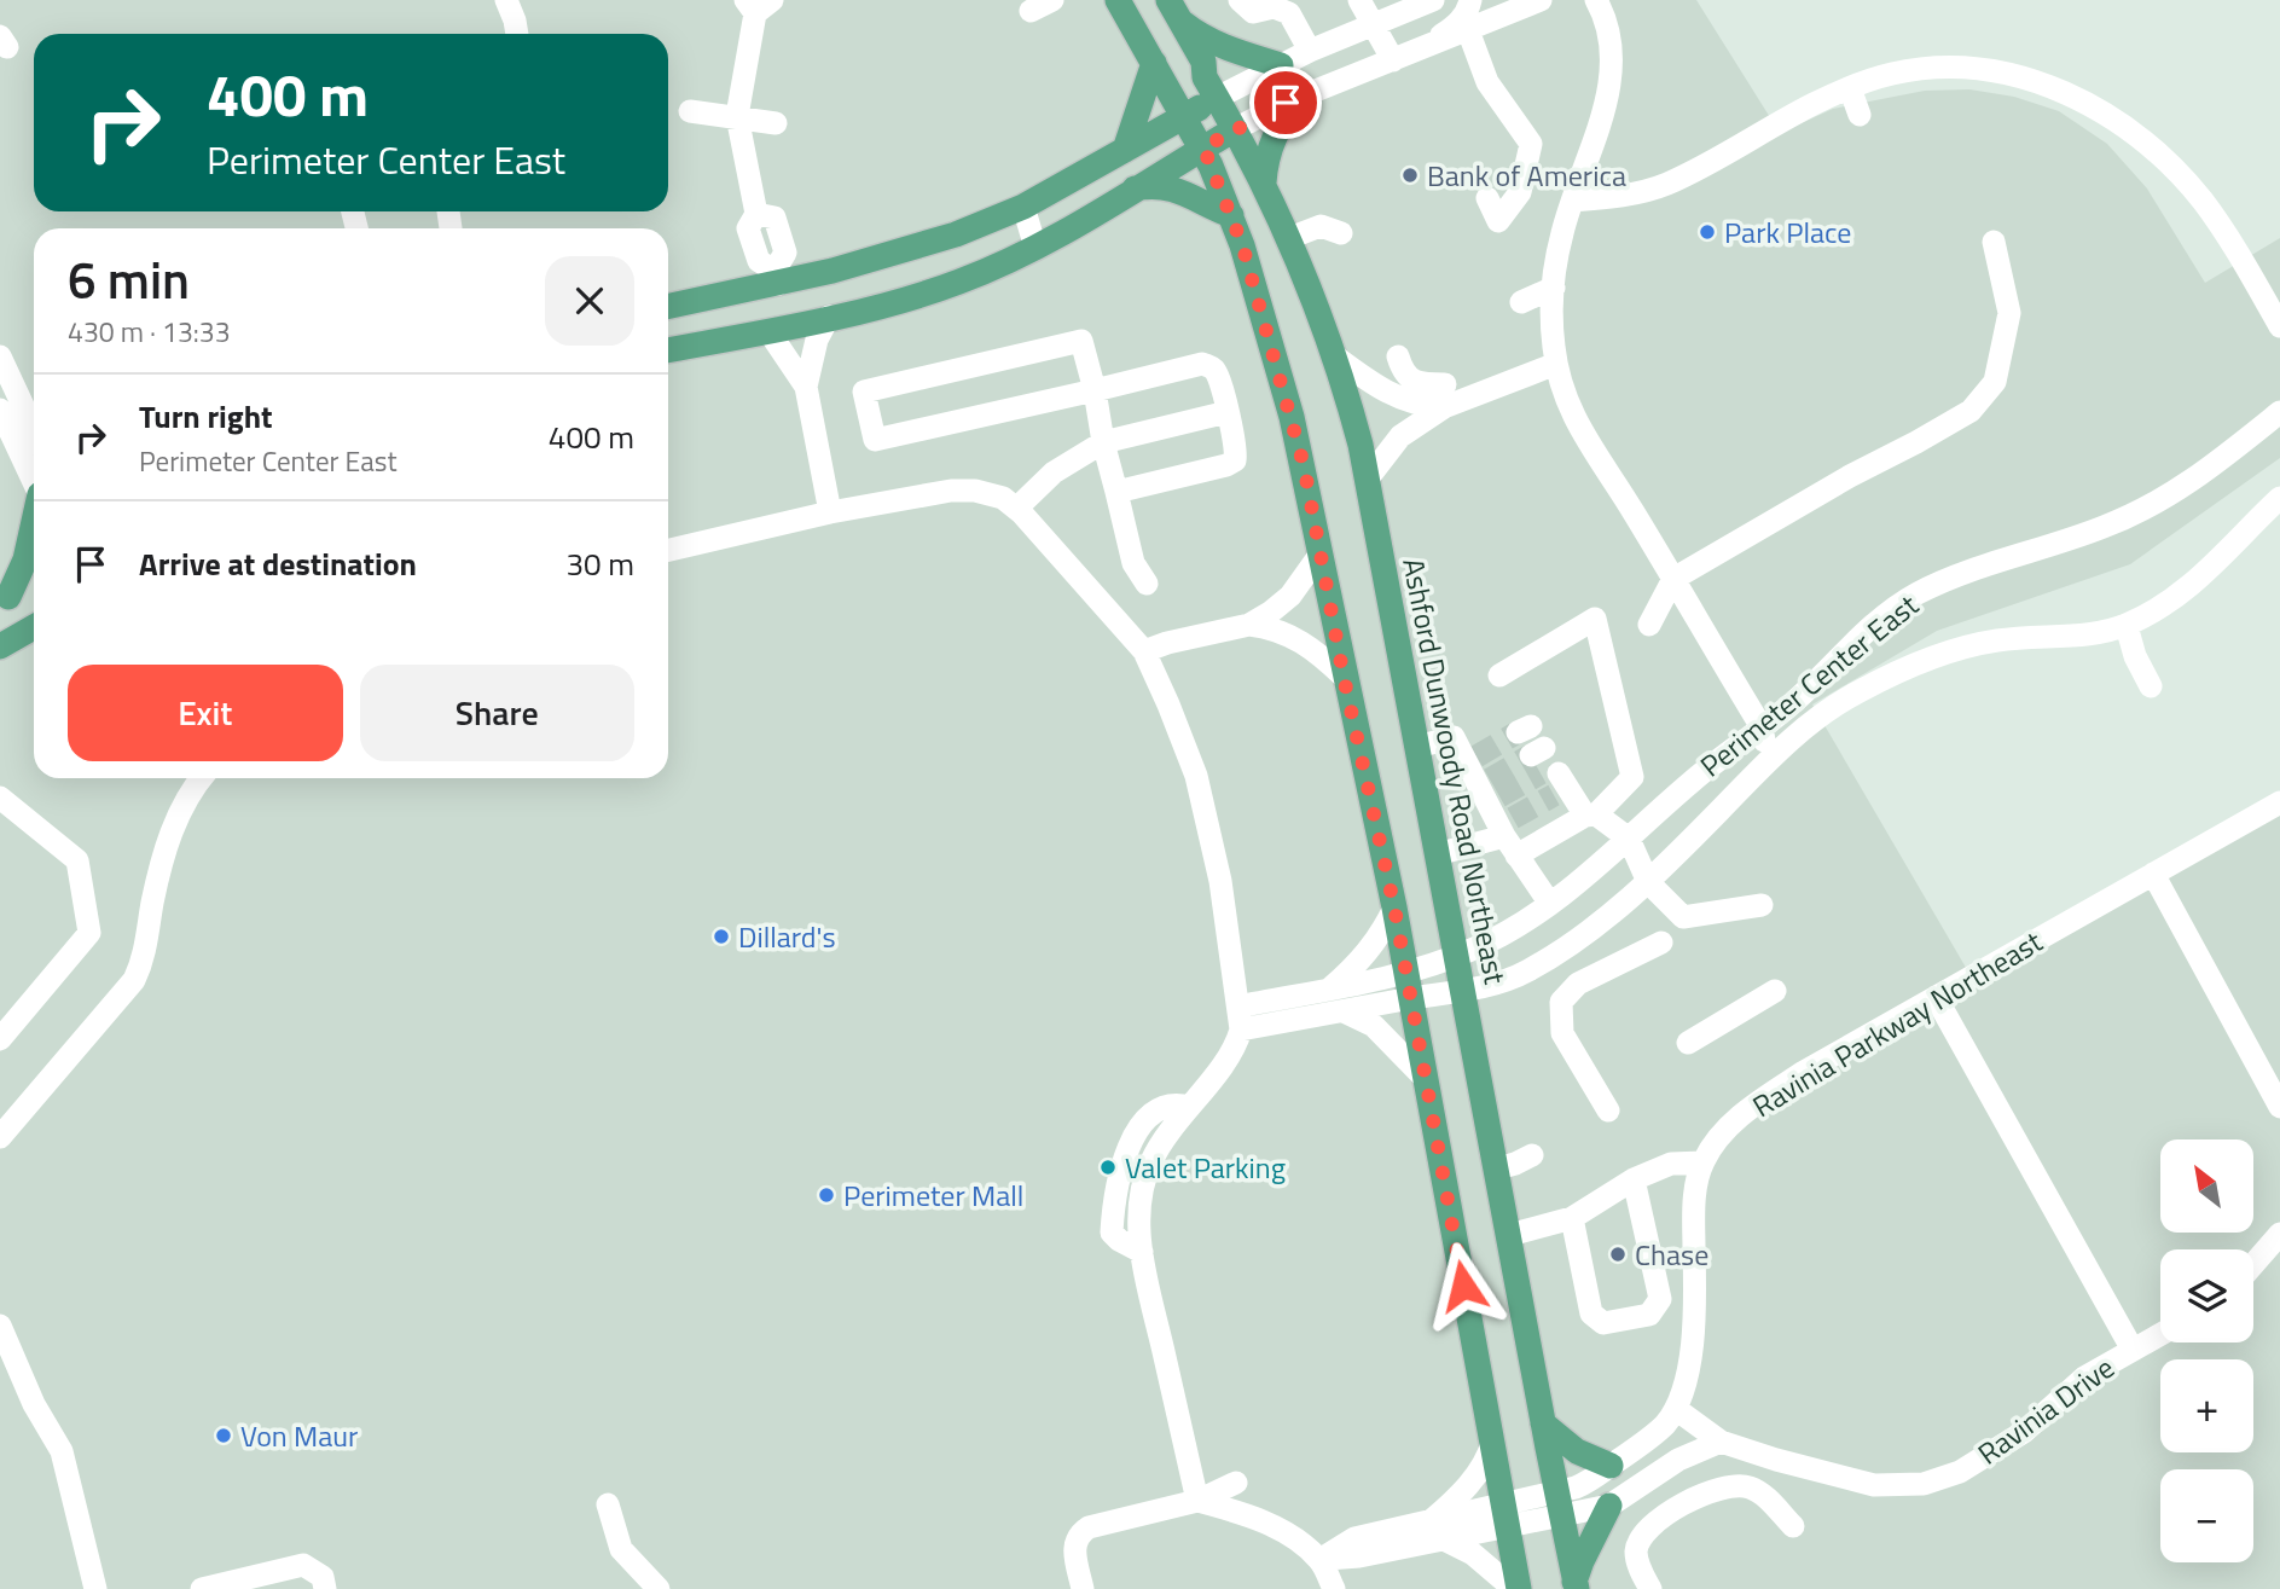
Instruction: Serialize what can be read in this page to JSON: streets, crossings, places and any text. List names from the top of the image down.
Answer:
{
  "streets": {
    "main road": ["Ashford Dunwoody Road Northeast"],
    "street": ["Perimeter Center East", "Ravinia Parkway Northeast", "Ravinia Drive"]
  },
  "crossings": [
    ["Perimeter Center East", "Ashford Dunwoody Road Northeast"],
    ["Ashford Dunwoody Road Northeast", "Ravinia Parkway Northeast"],
    ["Ravinia Parkway Northeast", "Ravinia Drive"]
  ],
  "places": [
    "Bank of America",
    "Park Place",
    "Dillard's",
    "Valet Parking",
    "Perimeter Mall",
    "Chase",
    "Von Maur"
  ],
  "north": "top left",
  "page": {
    "turn": ["400 m", "Perimeter Center East"],
    "heading": ["6 min", "430 m · 13:33"],
    "list": [
      {
        "name": "Turn right",
        "note": "Perimeter Center East",
        "value": "400 m"
      },
      {
        "name": "Arrive at destination",
        "value": "30 m"
      }
    ],
    "buttons": ["Exit", "Share"],
    "map_buttons": ["+", "−"]
  }
}
